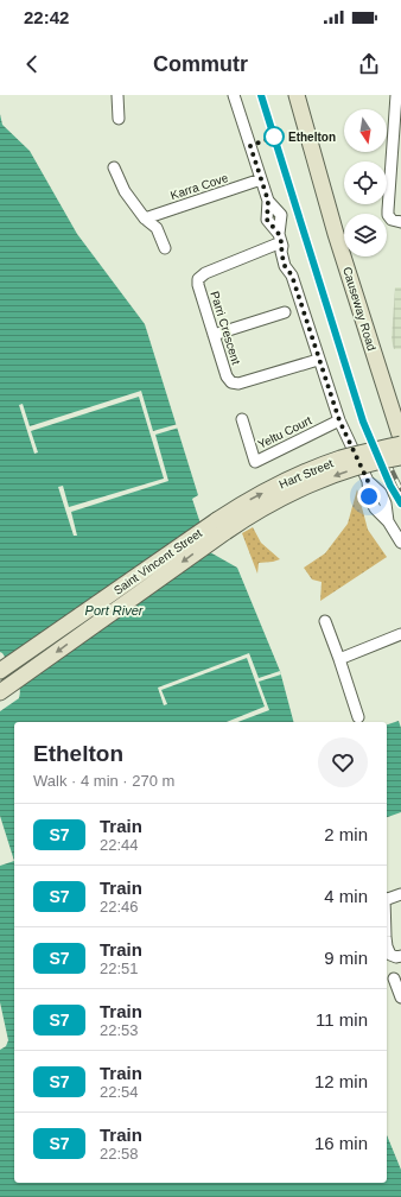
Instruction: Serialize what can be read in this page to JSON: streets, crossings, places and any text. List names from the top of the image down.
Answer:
{
  "streets": {
    "main road": ["Causeway Road", "Hart Street", "Saint Vincent Street"],
    "street": ["Karra Cove", "Parri Crescent", "Yeltu Court"]
  },
  "crossings": [
    ["Hart Street", "Saint Vincent Street"]
  ],
  "water": ["Port River"],
  "places": ["Ethelton"],
  "north": "bottom",
  "page": {
    "status": "22:42",
    "header": "Commutr",
    "heading": ["Ethelton", "Walk · 4 min · 270 m"],
    "list": [
      {
        "mark": "S7",
        "name": "Train",
        "note": "22:44",
        "value": "2 min"
      },
      {
        "mark": "S7",
        "name": "Train",
        "note": "22:46",
        "value": "4 min"
      },
      {
        "mark": "S7",
        "name": "Train",
        "note": "22:51",
        "value": "9 min"
      },
      {
        "mark": "S7",
        "name": "Train",
        "note": "22:53",
        "value": "11 min"
      },
      {
        "mark": "S7",
        "name": "Train",
        "note": "22:54",
        "value": "12 min"
      },
      {
        "mark": "S7",
        "name": "Train",
        "note": "22:58",
        "value": "16 min"
      }
    ]
  }
}
